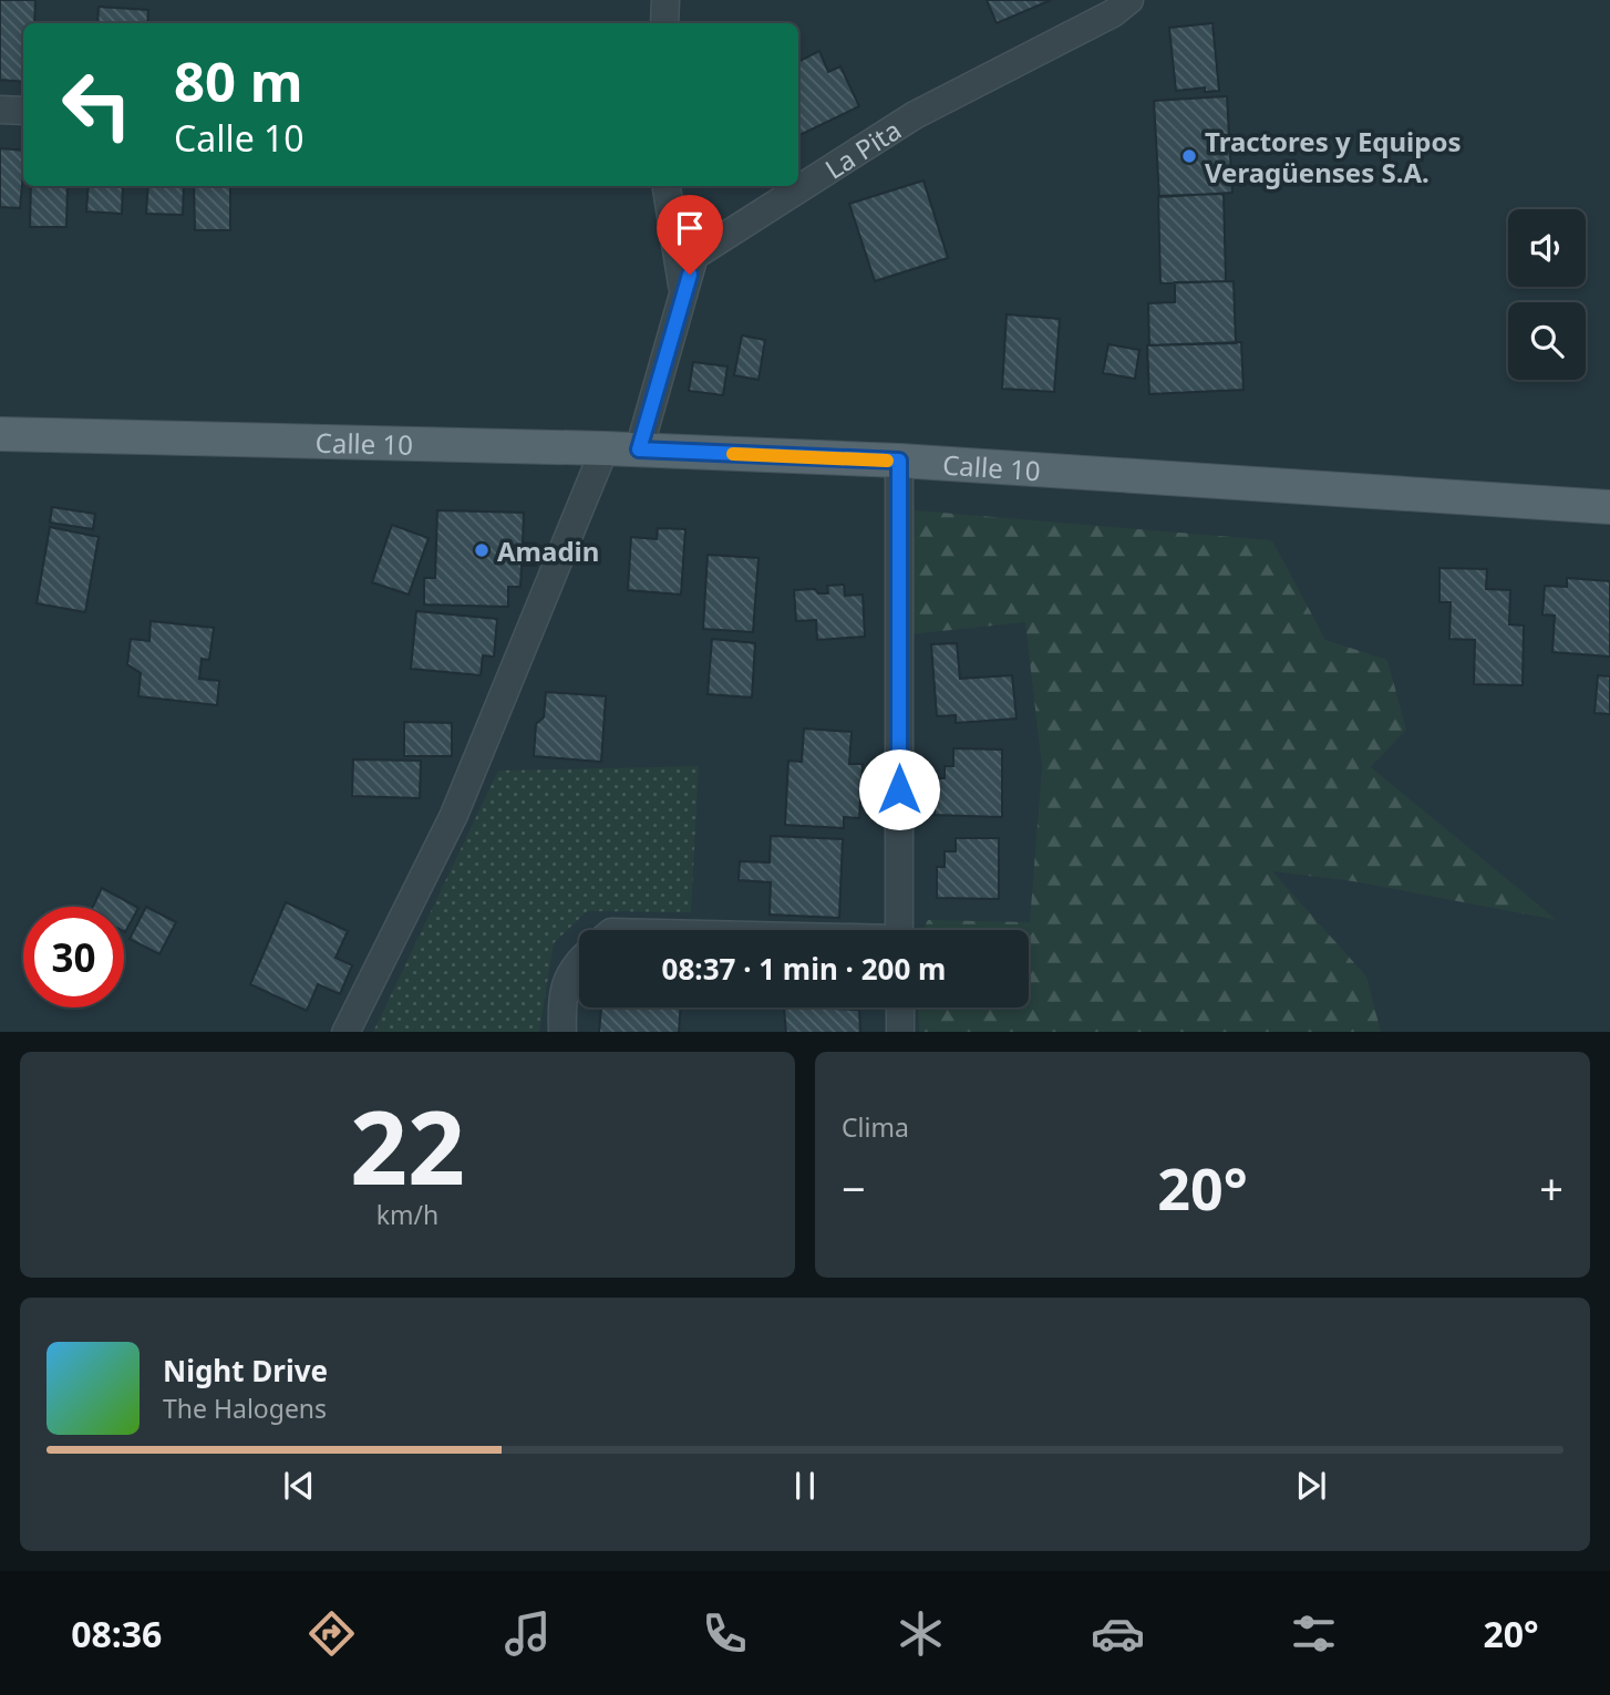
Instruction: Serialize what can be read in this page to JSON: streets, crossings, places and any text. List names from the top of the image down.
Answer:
{
  "streets": {
    "main road": ["Calle 10"],
    "street": ["La Pita"]
  },
  "crossings": [
    ["La Pita", "Calle 10"]
  ],
  "places": ["Tractores y Equipos Veragüenses S.A.", "Amadin"],
  "page": {
    "turn": ["80 m", "Calle 10"],
    "limit": "30",
    "trip": "08:37 · 1 min · 200 m",
    "tile": [
      ["22", "km/h"],
      "Clima"
    ],
    "heat": ["−", "20°", "+"],
    "song": ["Night Drive", "The Halogens"],
    "tabs": ["08:36", "20°"]
  }
}
